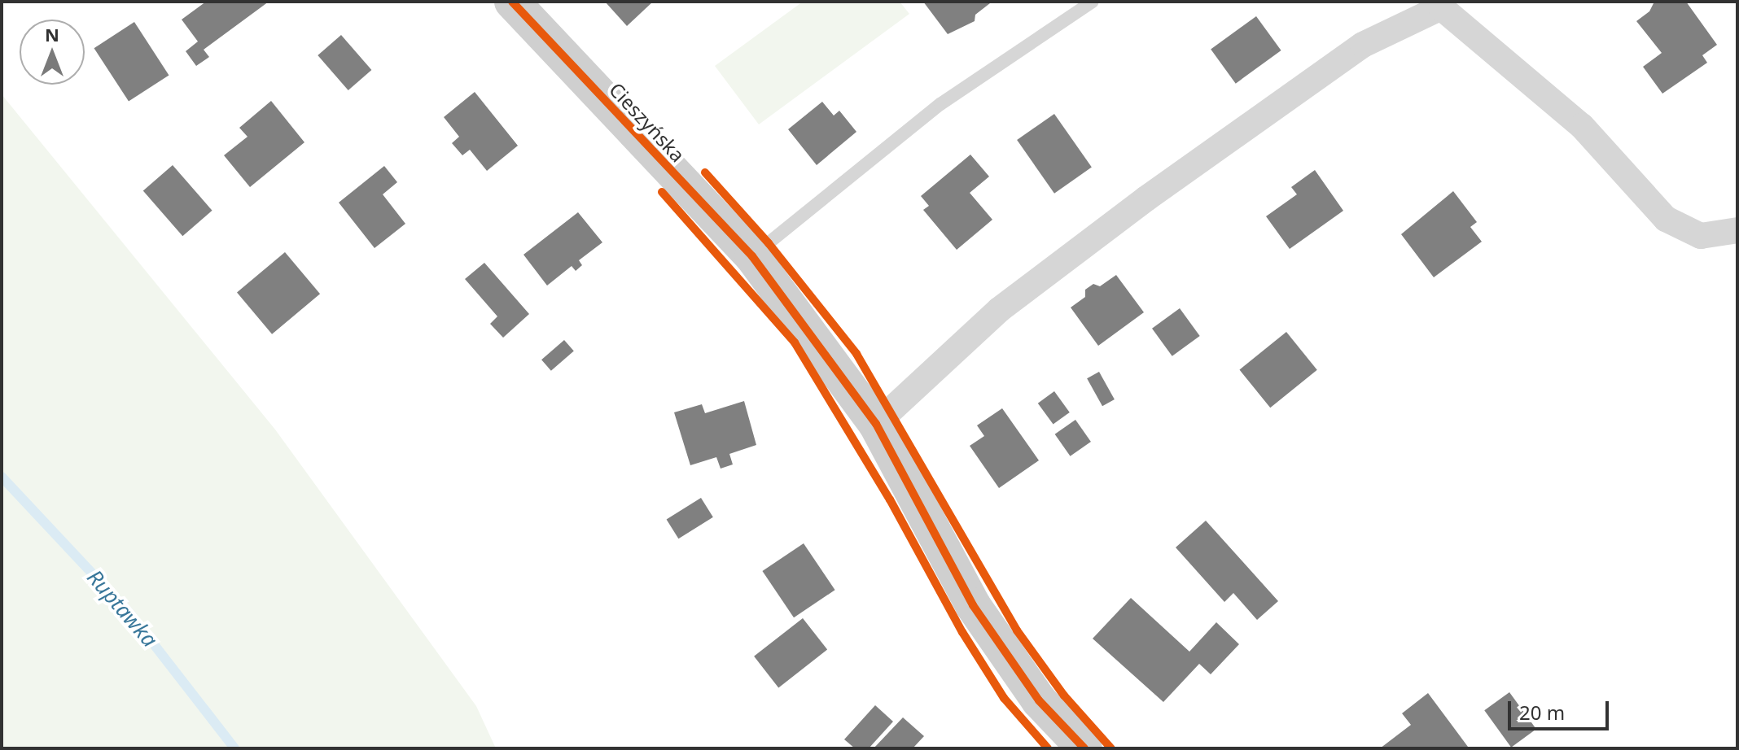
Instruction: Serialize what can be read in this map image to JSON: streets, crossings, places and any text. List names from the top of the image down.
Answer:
{
  "streets": {
    "main road": ["Cieszyńska"]
  },
  "water": ["Ruptawka"],
  "scale_bar": "20 m",
  "north": "top"
}
